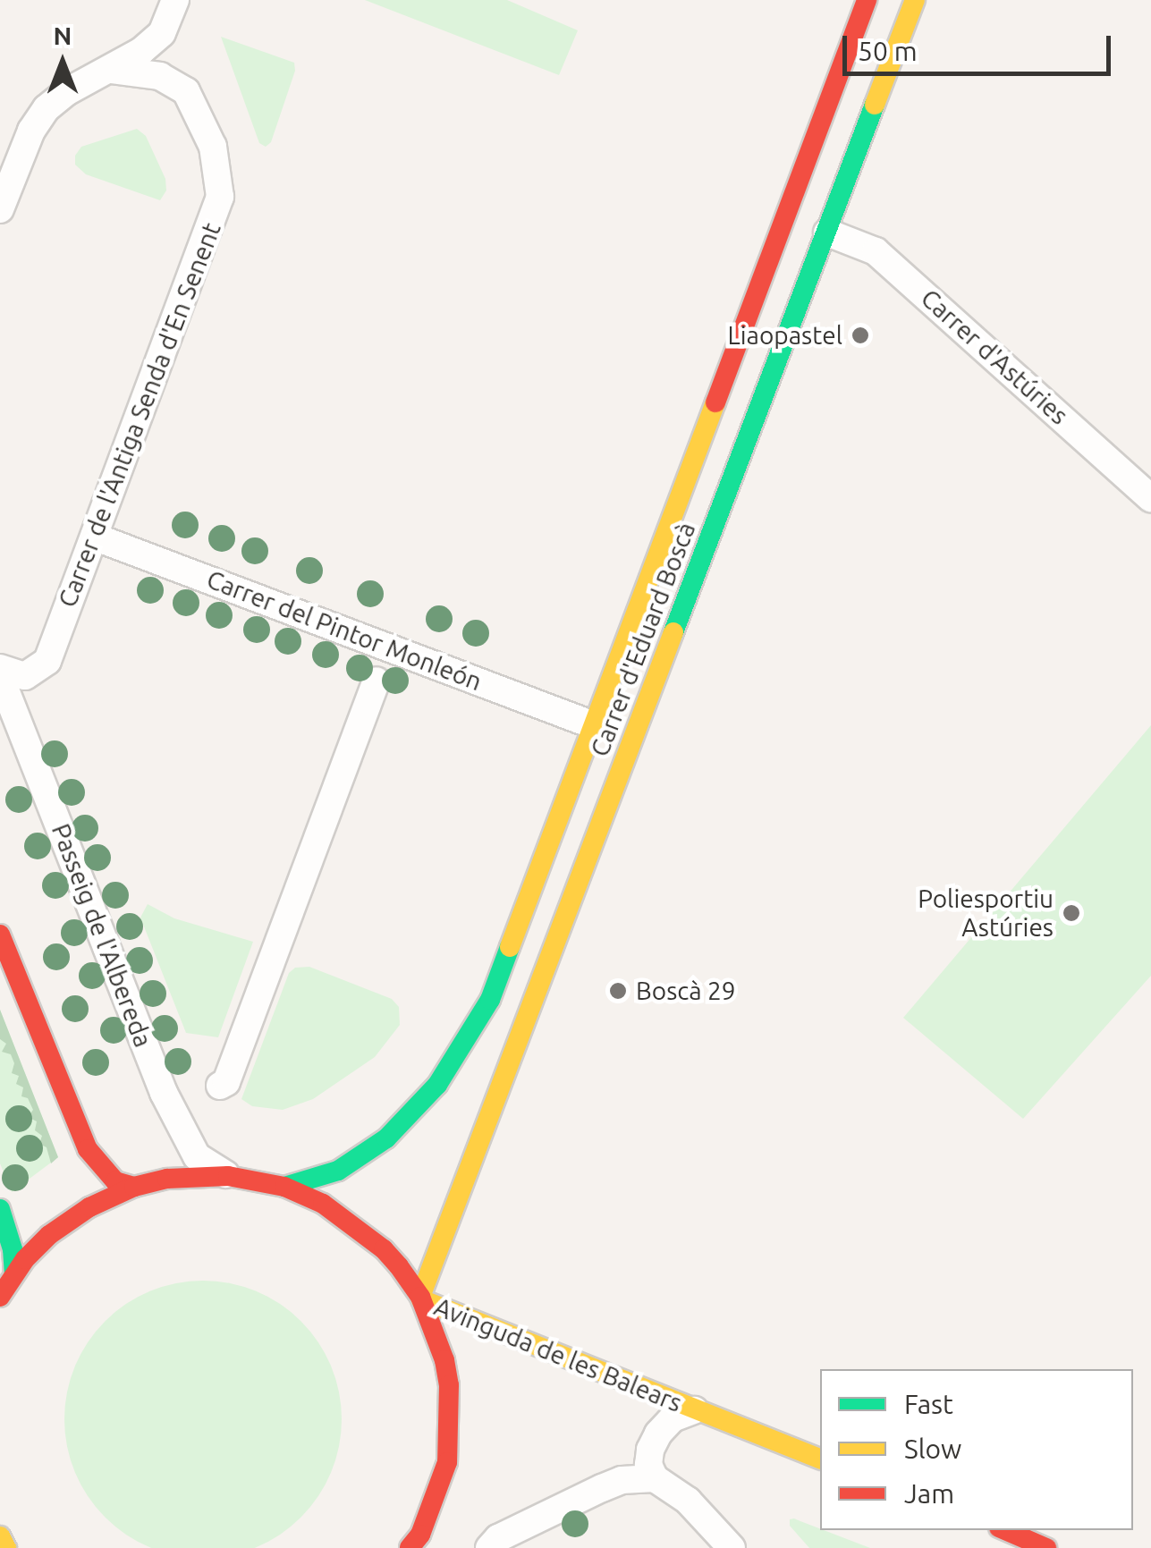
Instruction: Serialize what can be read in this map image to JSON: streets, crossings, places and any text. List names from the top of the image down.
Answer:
{
  "streets": {
    "main road": ["Carrer d'Eduard Boscà", "Avinguda de les Balears"],
    "street": [
      "Carrer d'Astúries",
      "Carrer de l'Antiga Senda d'En Senent",
      "Carrer del Pintor Monleón",
      "Passeig de l'Albereda"
    ]
  },
  "crossings": [
    ["Carrer d'Astúries", "Carrer d'Eduard Boscà"],
    ["Carrer de l'Antiga Senda d'En Senent", "Carrer del Pintor Monleón"],
    ["Carrer del Pintor Monleón", "Carrer d'Eduard Boscà"],
    ["Carrer d'Eduard Boscà", "Avinguda de les Balears"]
  ],
  "places": ["Liaopastel", "Poliesportiu Astúries", "Boscà 29"],
  "legend": ["Fast", "Slow", "Jam"],
  "scale_bar": "50 m",
  "north": "top"
}
